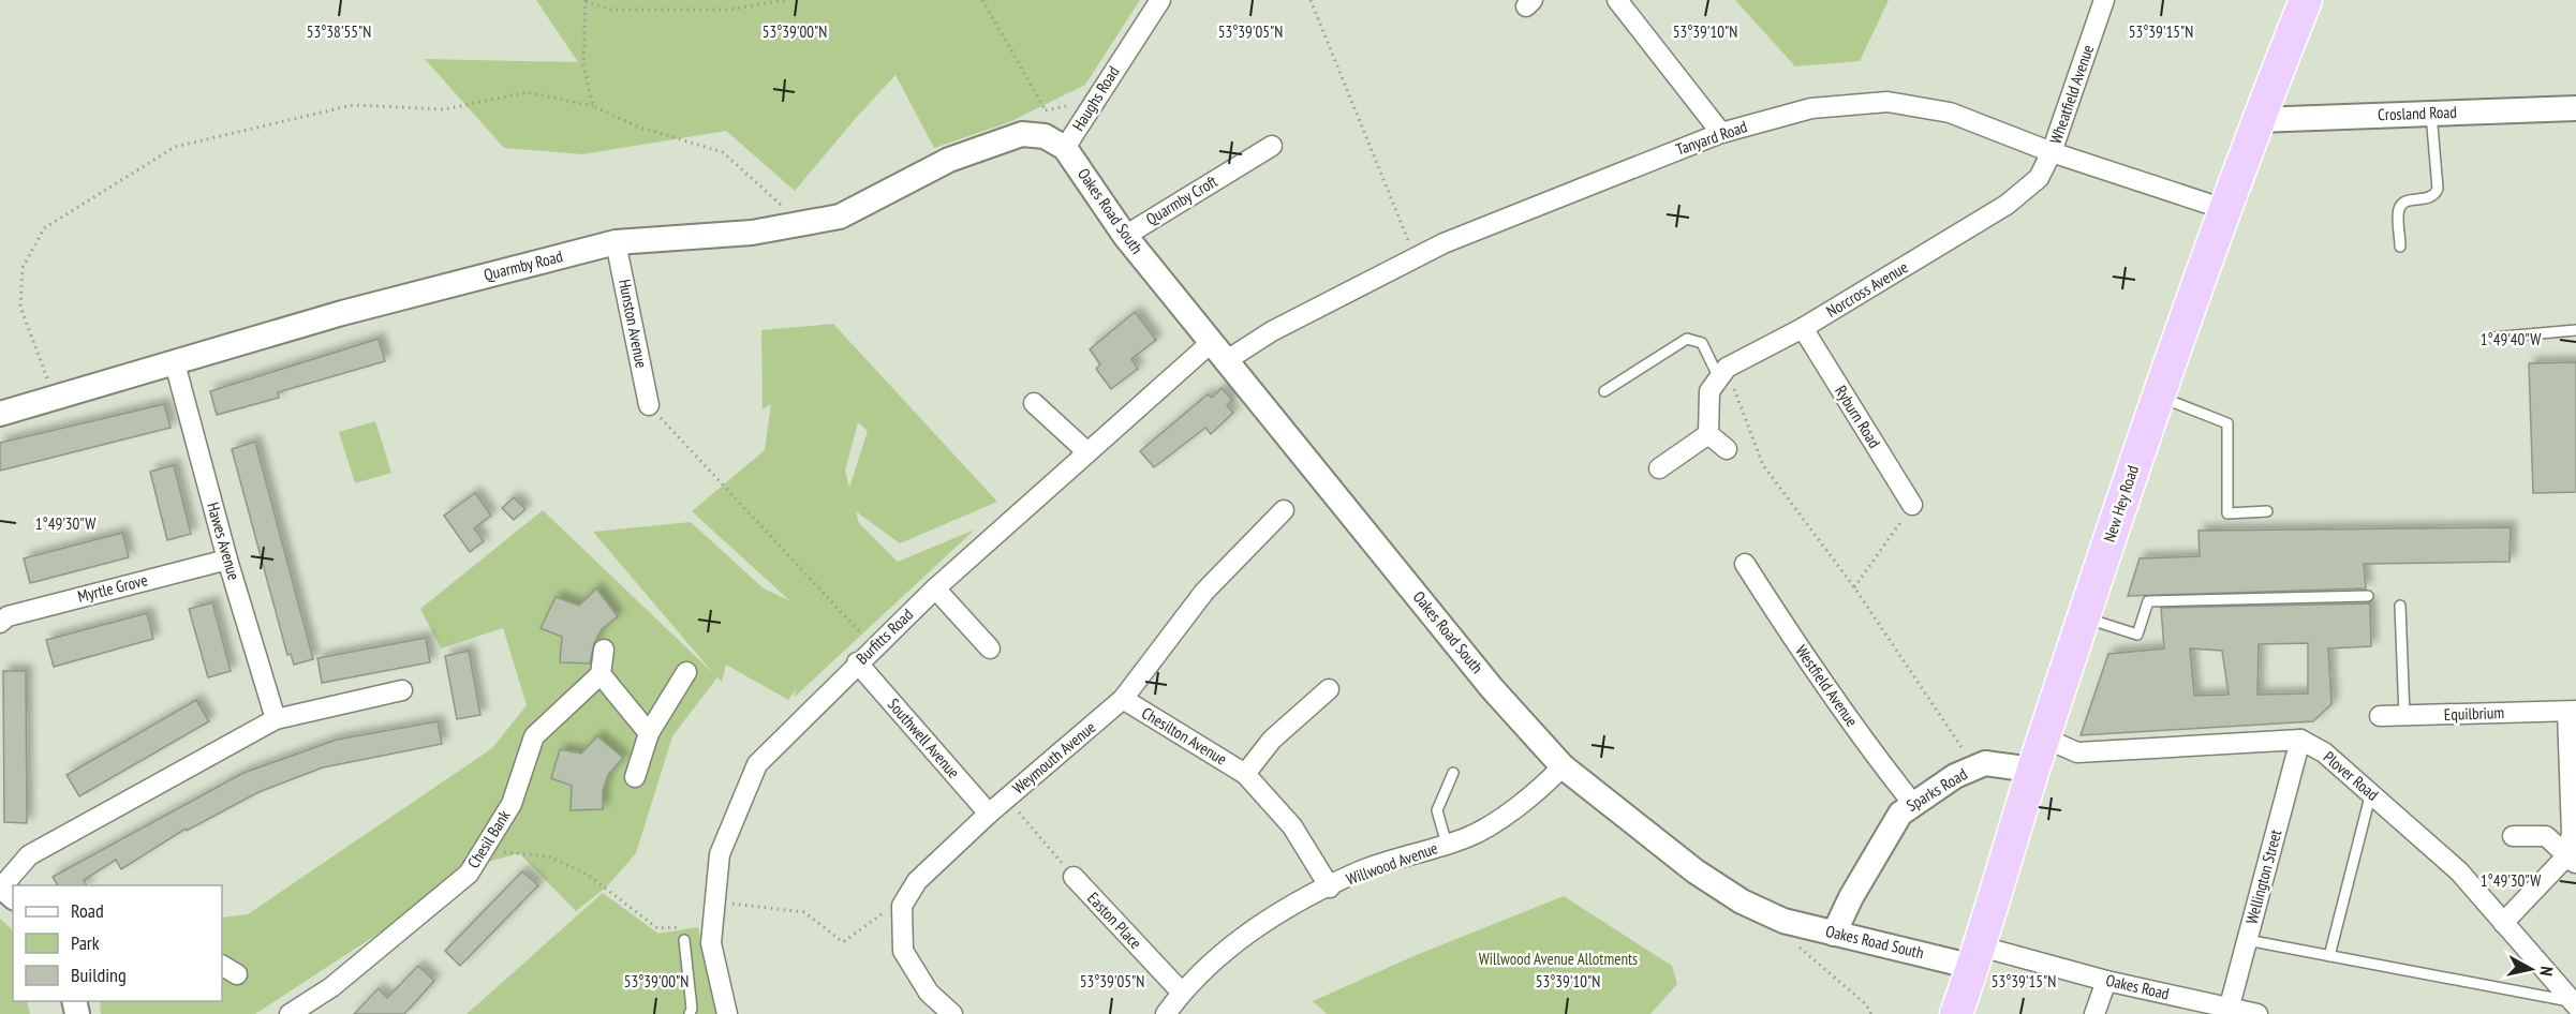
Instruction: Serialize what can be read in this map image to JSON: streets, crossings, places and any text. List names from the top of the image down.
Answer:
{
  "streets": {
    "highway": ["New Hey Road"],
    "street": [
      "Wheatfield Avenue",
      "Haughs Road",
      "Crosland Road",
      "Tanyard Road",
      "Quarmby Croft",
      "Oakes Road South",
      "Quarmby Road",
      "Norcross Avenue",
      "Hunston Avenue",
      "Ryburn Road",
      "Hawes Avenue",
      "Myrtle Grove",
      "Burfitts Road",
      "Westfield Avenue",
      "Equilbrium",
      "Chesilton Avenue",
      "Southwell Avenue",
      "Weymouth Avenue",
      "Plover Road",
      "Sparks Road",
      "Chesil Bank",
      "Willwood Avenue",
      "Wellington Street",
      "Easton Place",
      "Oakes Road"
    ]
  },
  "crossings": [
    ["Wheatfield Avenue", "Tanyard Road"],
    ["Wheatfield Avenue", "Norcross Avenue"],
    ["Haughs Road", "Oakes Road South"],
    ["Haughs Road", "Quarmby Road"],
    ["Crosland Road", "New Hey Road"],
    ["Tanyard Road", "Oakes Road South"],
    ["Tanyard Road", "Norcross Avenue"],
    ["Tanyard Road", "New Hey Road"],
    ["Tanyard Road", "Burfitts Road"],
    ["Quarmby Croft", "Oakes Road South"],
    ["Oakes Road South", "Quarmby Road"],
    ["Oakes Road South", "New Hey Road"],
    ["Oakes Road South", "Burfitts Road"],
    ["Oakes Road South", "Sparks Road"],
    ["Oakes Road South", "Willwood Avenue"],
    ["Oakes Road South", "Oakes Road"],
    ["Quarmby Road", "Hunston Avenue"],
    ["Quarmby Road", "Hawes Avenue"],
    ["Norcross Avenue", "Ryburn Road"],
    ["New Hey Road", "Sparks Road"],
    ["New Hey Road", "Oakes Road"],
    ["Hawes Avenue", "Myrtle Grove"],
    ["Burfitts Road", "Southwell Avenue"],
    ["Westfield Avenue", "Sparks Road"],
    ["Chesilton Avenue", "Weymouth Avenue"],
    ["Chesilton Avenue", "Willwood Avenue"],
    ["Southwell Avenue", "Weymouth Avenue"],
    ["Plover Road", "Wellington Street"],
    ["Willwood Avenue", "Easton Place"],
    ["Wellington Street", "Oakes Road"]
  ],
  "parks": ["Willwood Avenue Allotments"],
  "legend": ["Road", "Park", "Building"],
  "north": "right",
  "coordinates": [
    "53°38'55\"N",
    "53°39'00\"N",
    "53°39'05\"N",
    "53°39'10\"N",
    "53°39'15\"N",
    "1°49'40\"W",
    "1°49'30\"W"
  ]
}
